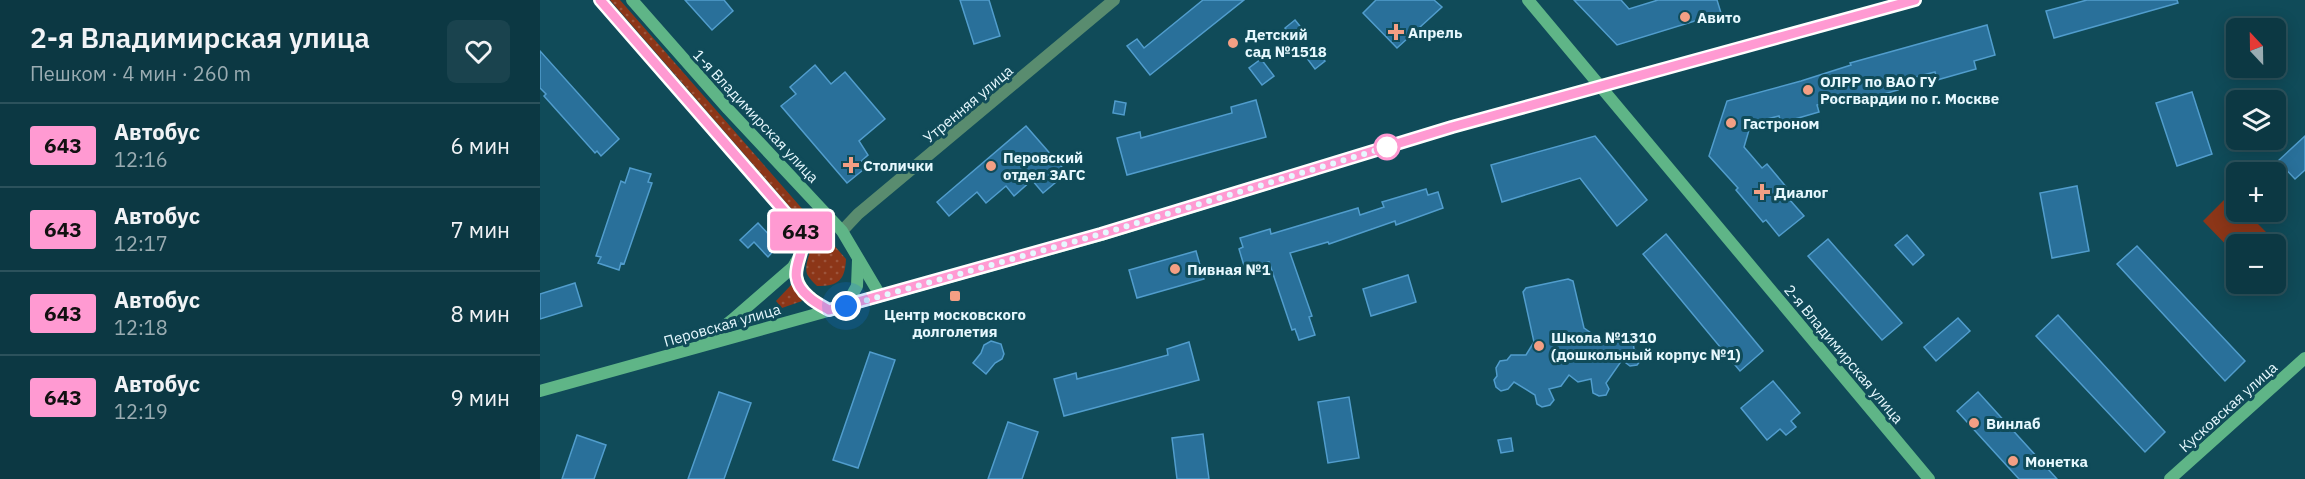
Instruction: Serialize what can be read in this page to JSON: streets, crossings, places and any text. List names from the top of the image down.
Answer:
{
  "streets": {
    "main road": [
      "1-я Владимирская улица",
      "Перовская улица",
      "2-я Владимирская улица",
      "Кусковская улица"
    ],
    "street": ["Утренняя улица"]
  },
  "crossings": [
    ["Утренняя улица", "1-я Владимирская улица"],
    ["1-я Владимирская улица", "Перовская улица"],
    ["Перовская улица", "2-я Владимирская улица"]
  ],
  "places": {
    "other": [
      "Авито",
      "Детский сад №1518",
      "ОЛРР по ВАО ГУ Росгвардии по г. Москве",
      "Гастроном",
      "Перовский отдел ЗАГС",
      "Пивная №1",
      "Школа №1310 (дошкольный корпус №1)",
      "Винлаб",
      "Монетка"
    ],
    "health": ["Апрель", "Столички", "Диалог"],
    "transit": ["Центр московского долголетия"]
  },
  "lines": ["bus line 643"],
  "north": "top",
  "page": {
    "heading": ["2-я Владимирская улица", "Пешком · 4 мин · 260 m"],
    "on_map": "643",
    "map_buttons": ["+", "−"],
    "list": [
      {
        "mark": "643",
        "name": "Автобус",
        "note": "12:16",
        "value": "6 мин"
      },
      {
        "mark": "643",
        "name": "Автобус",
        "note": "12:17",
        "value": "7 мин"
      },
      {
        "mark": "643",
        "name": "Автобус",
        "note": "12:18",
        "value": "8 мин"
      },
      {
        "mark": "643",
        "name": "Автобус",
        "note": "12:19",
        "value": "9 мин"
      }
    ]
  }
}
